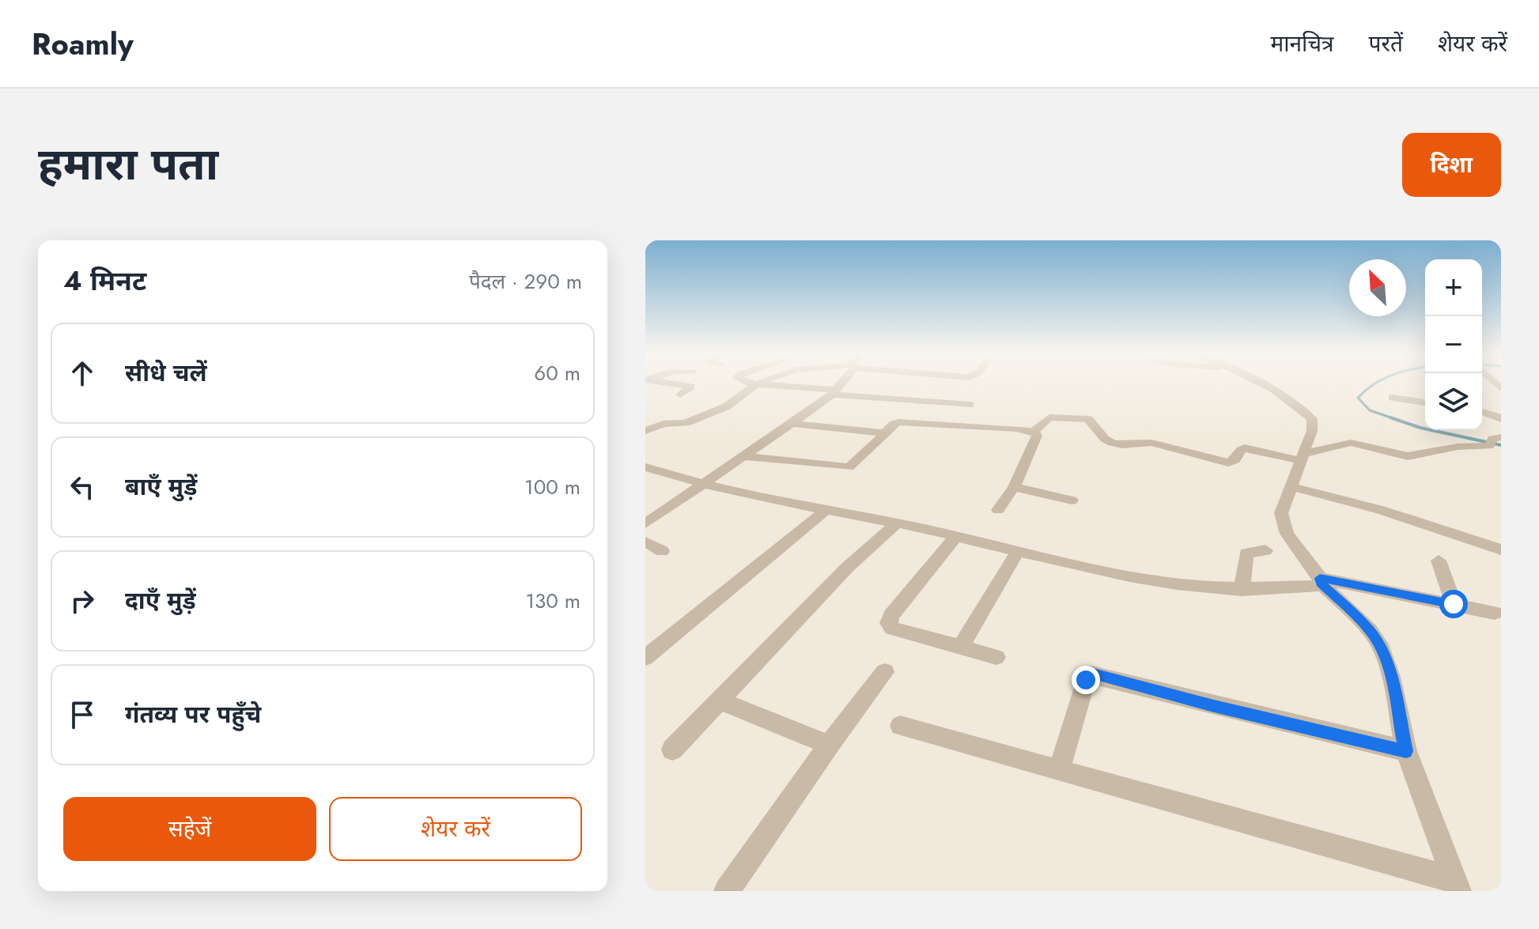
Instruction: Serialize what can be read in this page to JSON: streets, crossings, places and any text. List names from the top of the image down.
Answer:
{
  "north": "top left",
  "page": {
    "header": "Roamly",
    "nav": ["मानचित्र", "परतें", "शेयर करें"],
    "title": "हमारा पता",
    "buttons": [
      "दिशा",
      ["सहेजें", "शेयर करें"]
    ],
    "heading": ["4 मिनट", "पैदल · 290 m"],
    "map_buttons": ["+", "−"],
    "list": [
      ["सीधे चलें", "60 m"],
      ["बाएँ मुड़ें", "100 m"],
      ["दाएँ मुड़ें", "130 m"],
      "गंतव्य पर पहुँचे"
    ]
  }
}
